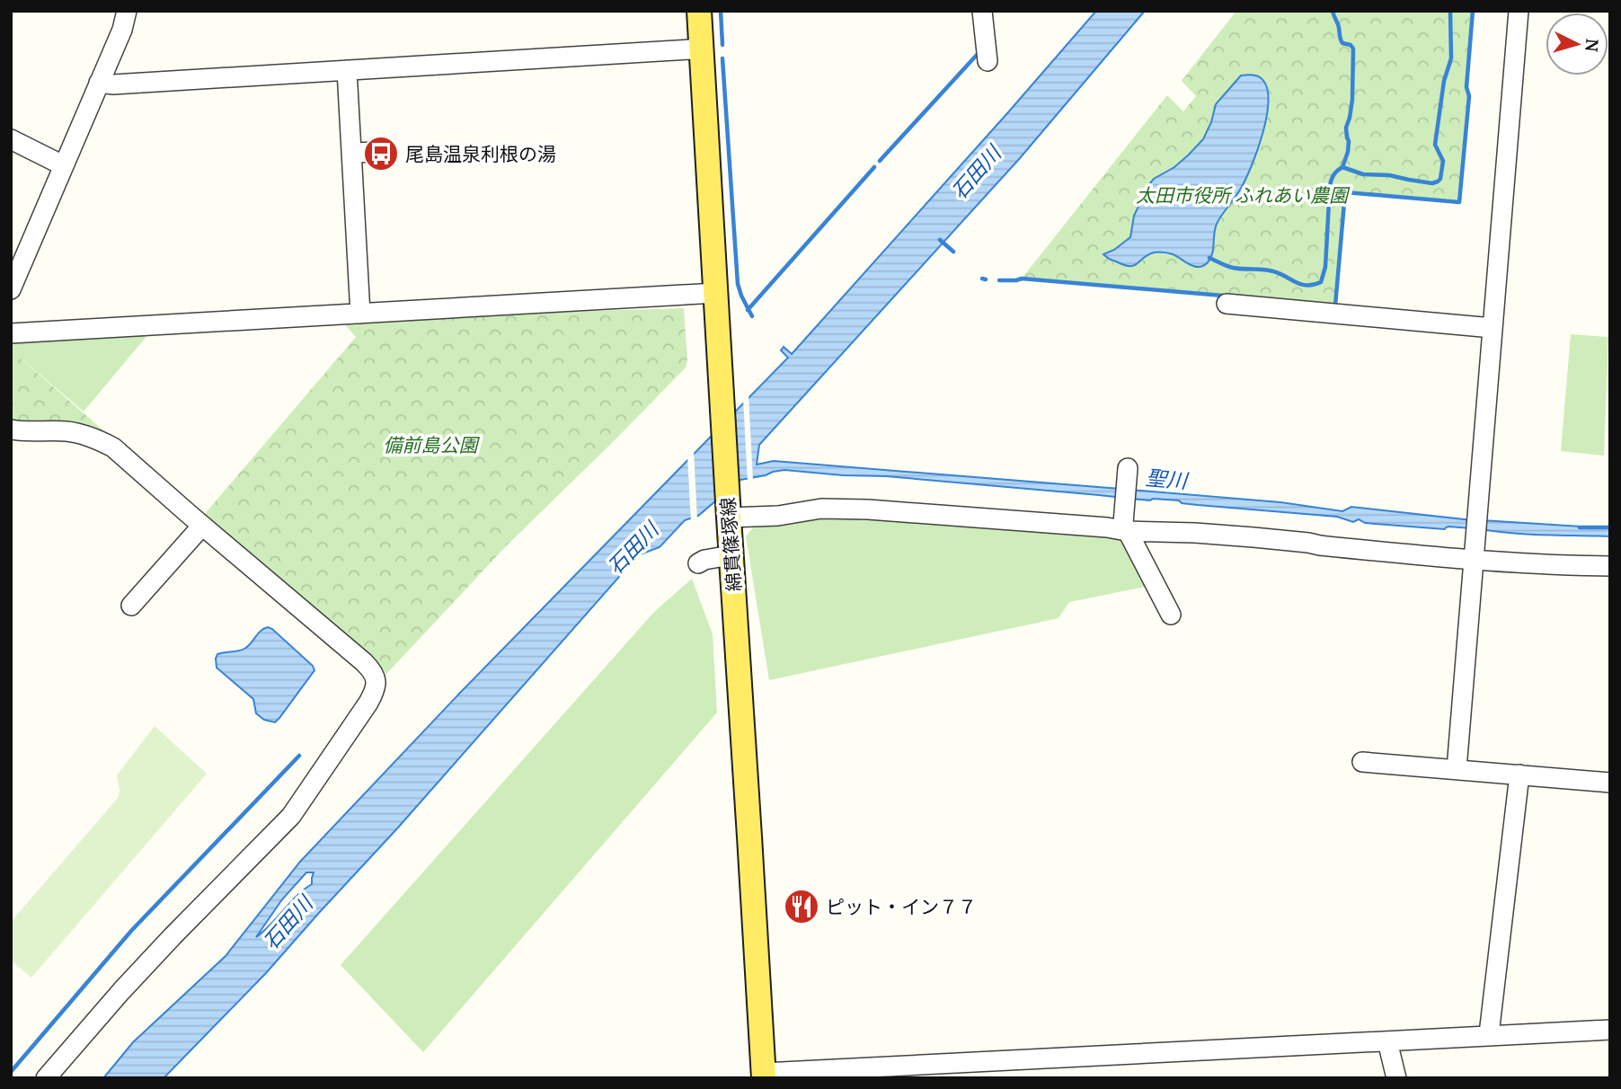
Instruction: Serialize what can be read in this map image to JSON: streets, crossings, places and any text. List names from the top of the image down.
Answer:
{
  "streets": {
    "main road": ["綿貫篠塚線"]
  },
  "water": ["石田川", "聖川"],
  "parks": ["太田市役所 ふれあい農園", "備前島公園"],
  "places": {
    "bus stop": ["尾島温泉利根の湯"],
    "restaurant": ["ピット・イン７７"]
  },
  "north": "right"
}
